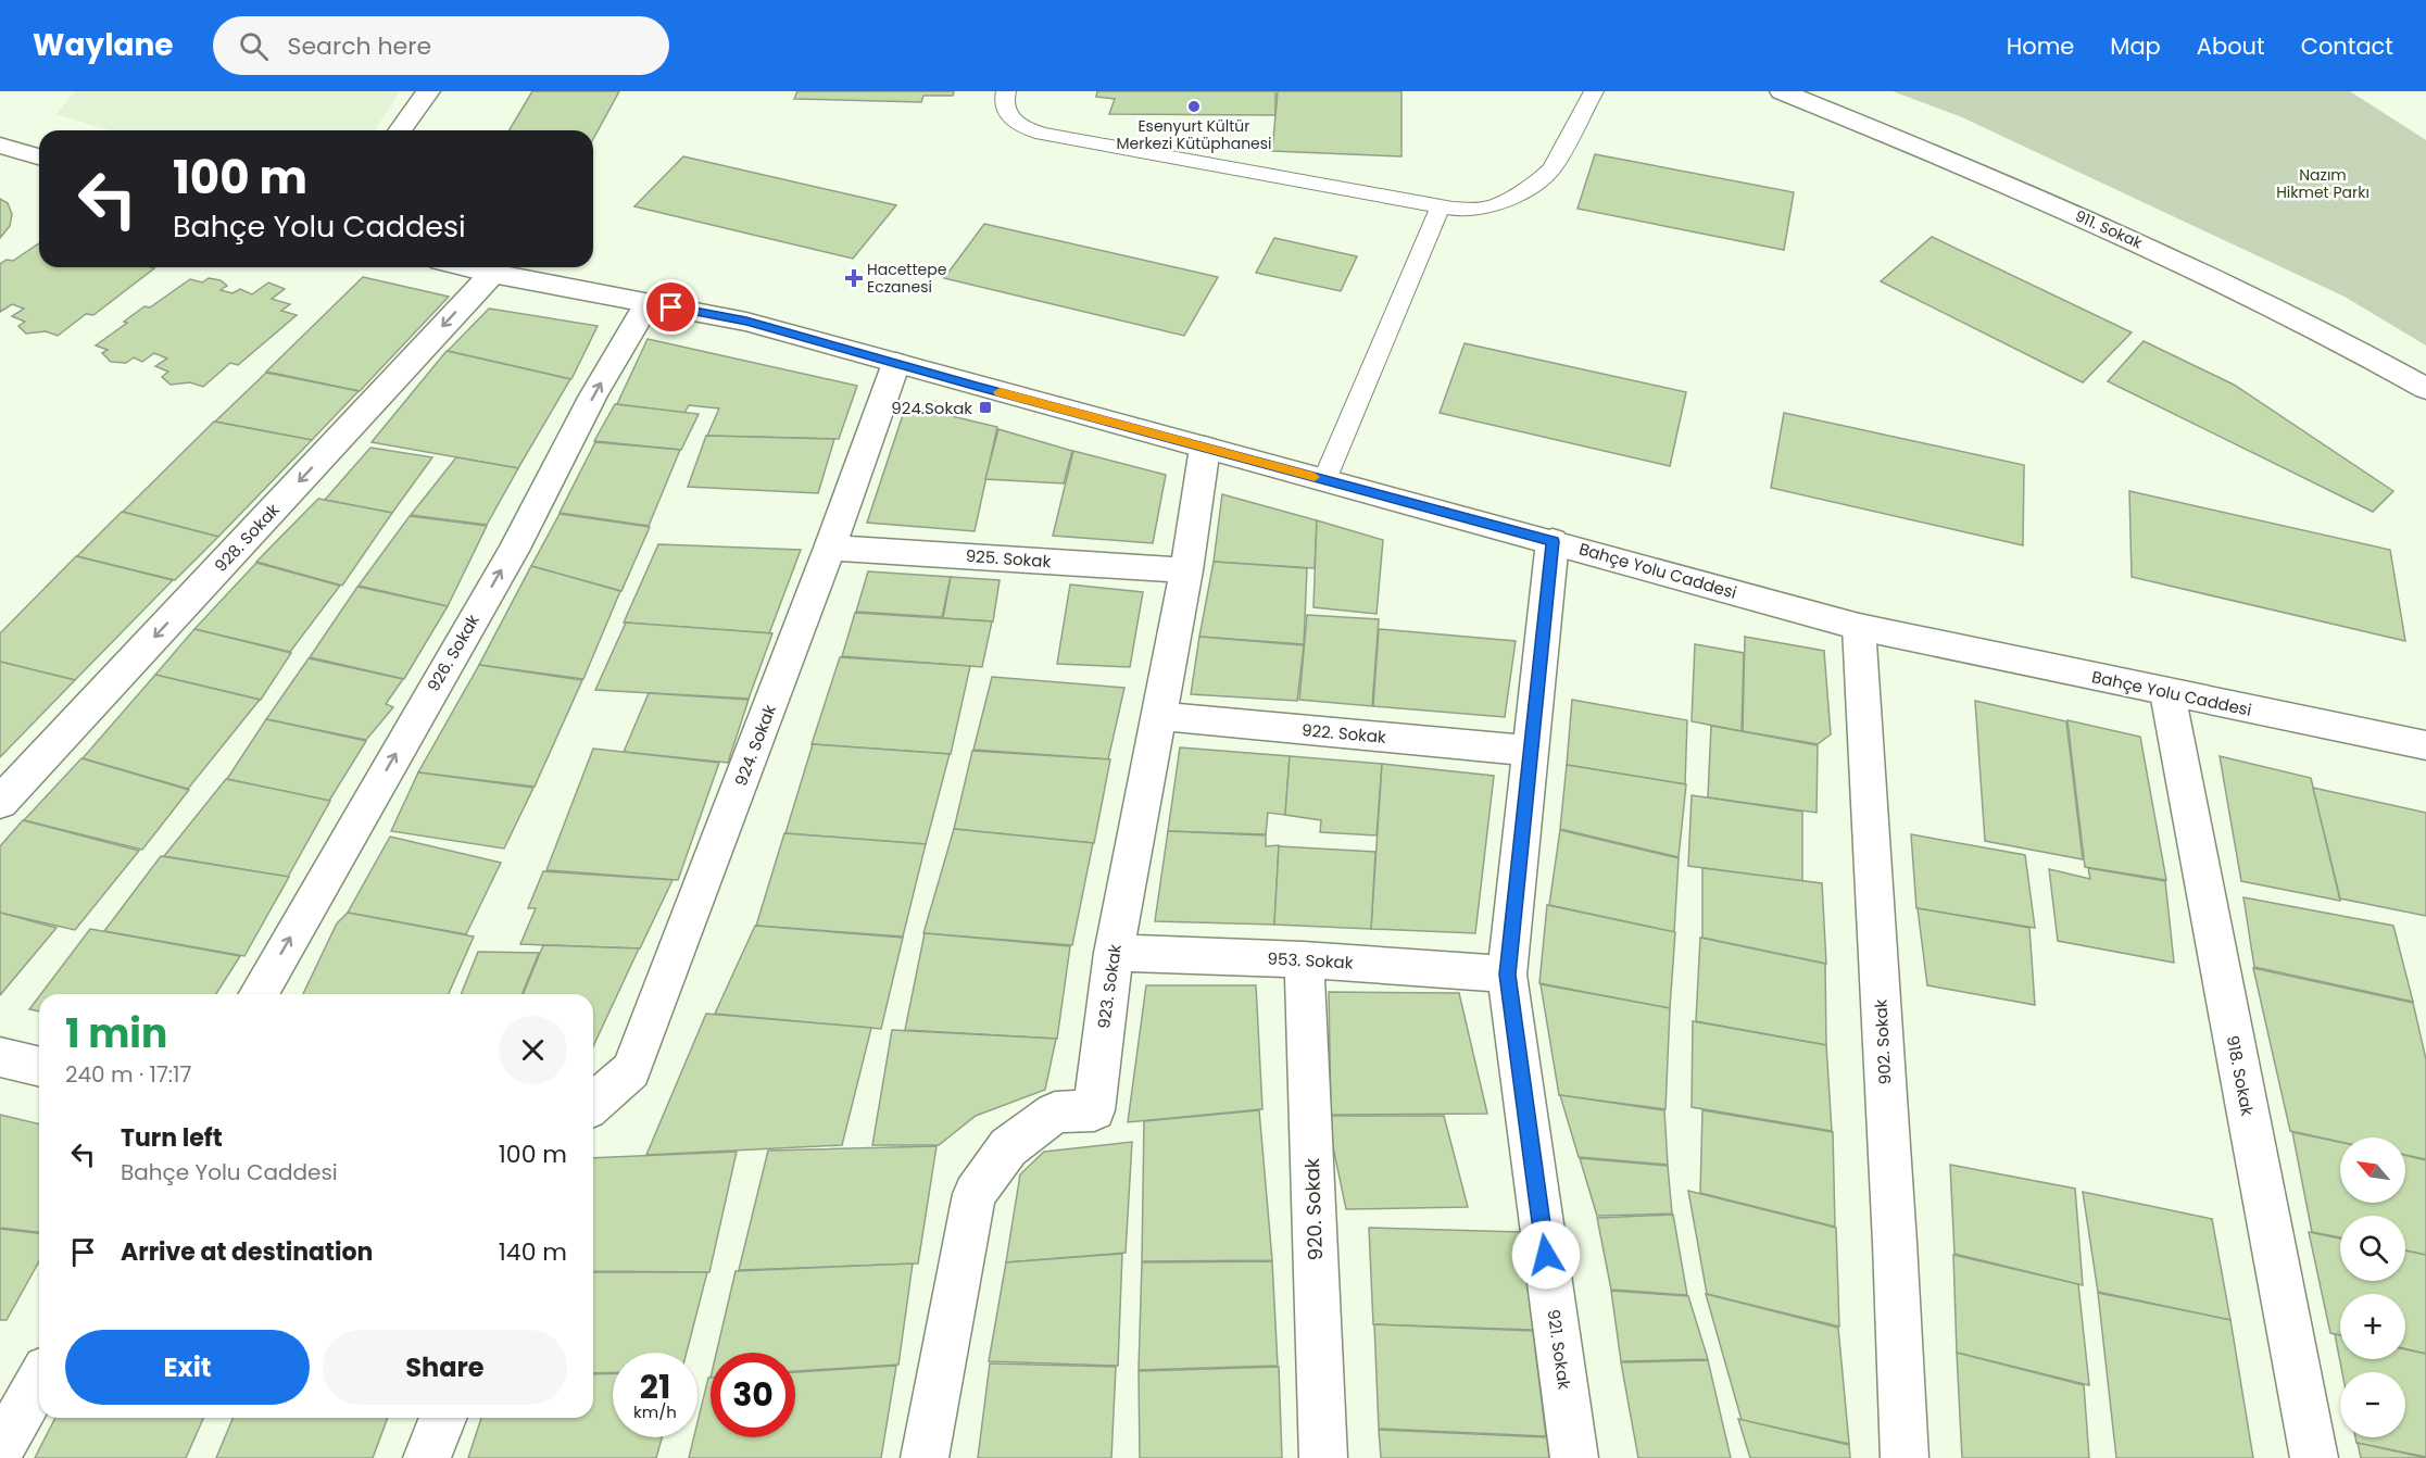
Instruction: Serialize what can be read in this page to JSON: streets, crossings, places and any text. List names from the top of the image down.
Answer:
{
  "streets": {
    "street": [
      "911. Sokak",
      "928. Sokak",
      "925. Sokak",
      "Bahçe Yolu Caddesi",
      "926. Sokak",
      "922. Sokak",
      "924. Sokak",
      "953. Sokak",
      "923. Sokak",
      "902. Sokak",
      "918. Sokak",
      "920. Sokak",
      "921. Sokak"
    ]
  },
  "crossings": [
    ["928. Sokak", "Bahçe Yolu Caddesi"],
    ["925. Sokak", "924. Sokak"],
    ["925. Sokak", "923. Sokak"],
    ["Bahçe Yolu Caddesi", "926. Sokak"],
    ["Bahçe Yolu Caddesi", "924. Sokak"],
    ["Bahçe Yolu Caddesi", "923. Sokak"],
    ["Bahçe Yolu Caddesi", "902. Sokak"],
    ["Bahçe Yolu Caddesi", "918. Sokak"],
    ["Bahçe Yolu Caddesi", "921. Sokak"],
    ["922. Sokak", "923. Sokak"],
    ["922. Sokak", "921. Sokak"],
    ["953. Sokak", "923. Sokak"],
    ["953. Sokak", "920. Sokak"],
    ["953. Sokak", "921. Sokak"]
  ],
  "one_way": ["928. Sokak", "926. Sokak"],
  "parks": ["Nazım Hikmet Parkı"],
  "places": {
    "other": ["Esenyurt Kültür Merkezi Kütüphanesi"],
    "health": ["Hacettepe Eczanesi"],
    "transit": ["924.Sokak"]
  },
  "north": "top left",
  "page": {
    "header": "Waylane",
    "search": "Search here",
    "nav": [
      "Home",
      "Map",
      "About",
      "Contact"
    ],
    "turn": ["100 m", "Bahçe Yolu Caddesi"],
    "heading": ["1 min", "240 m · 17:17"],
    "list": [
      {
        "name": "Turn left",
        "note": "Bahçe Yolu Caddesi",
        "value": "100 m"
      },
      {
        "name": "Arrive at destination",
        "value": "140 m"
      }
    ],
    "map_buttons": ["+", "−"],
    "buttons": ["Exit", "Share"],
    "speed": "21 km/h",
    "limit": "30"
  }
}
